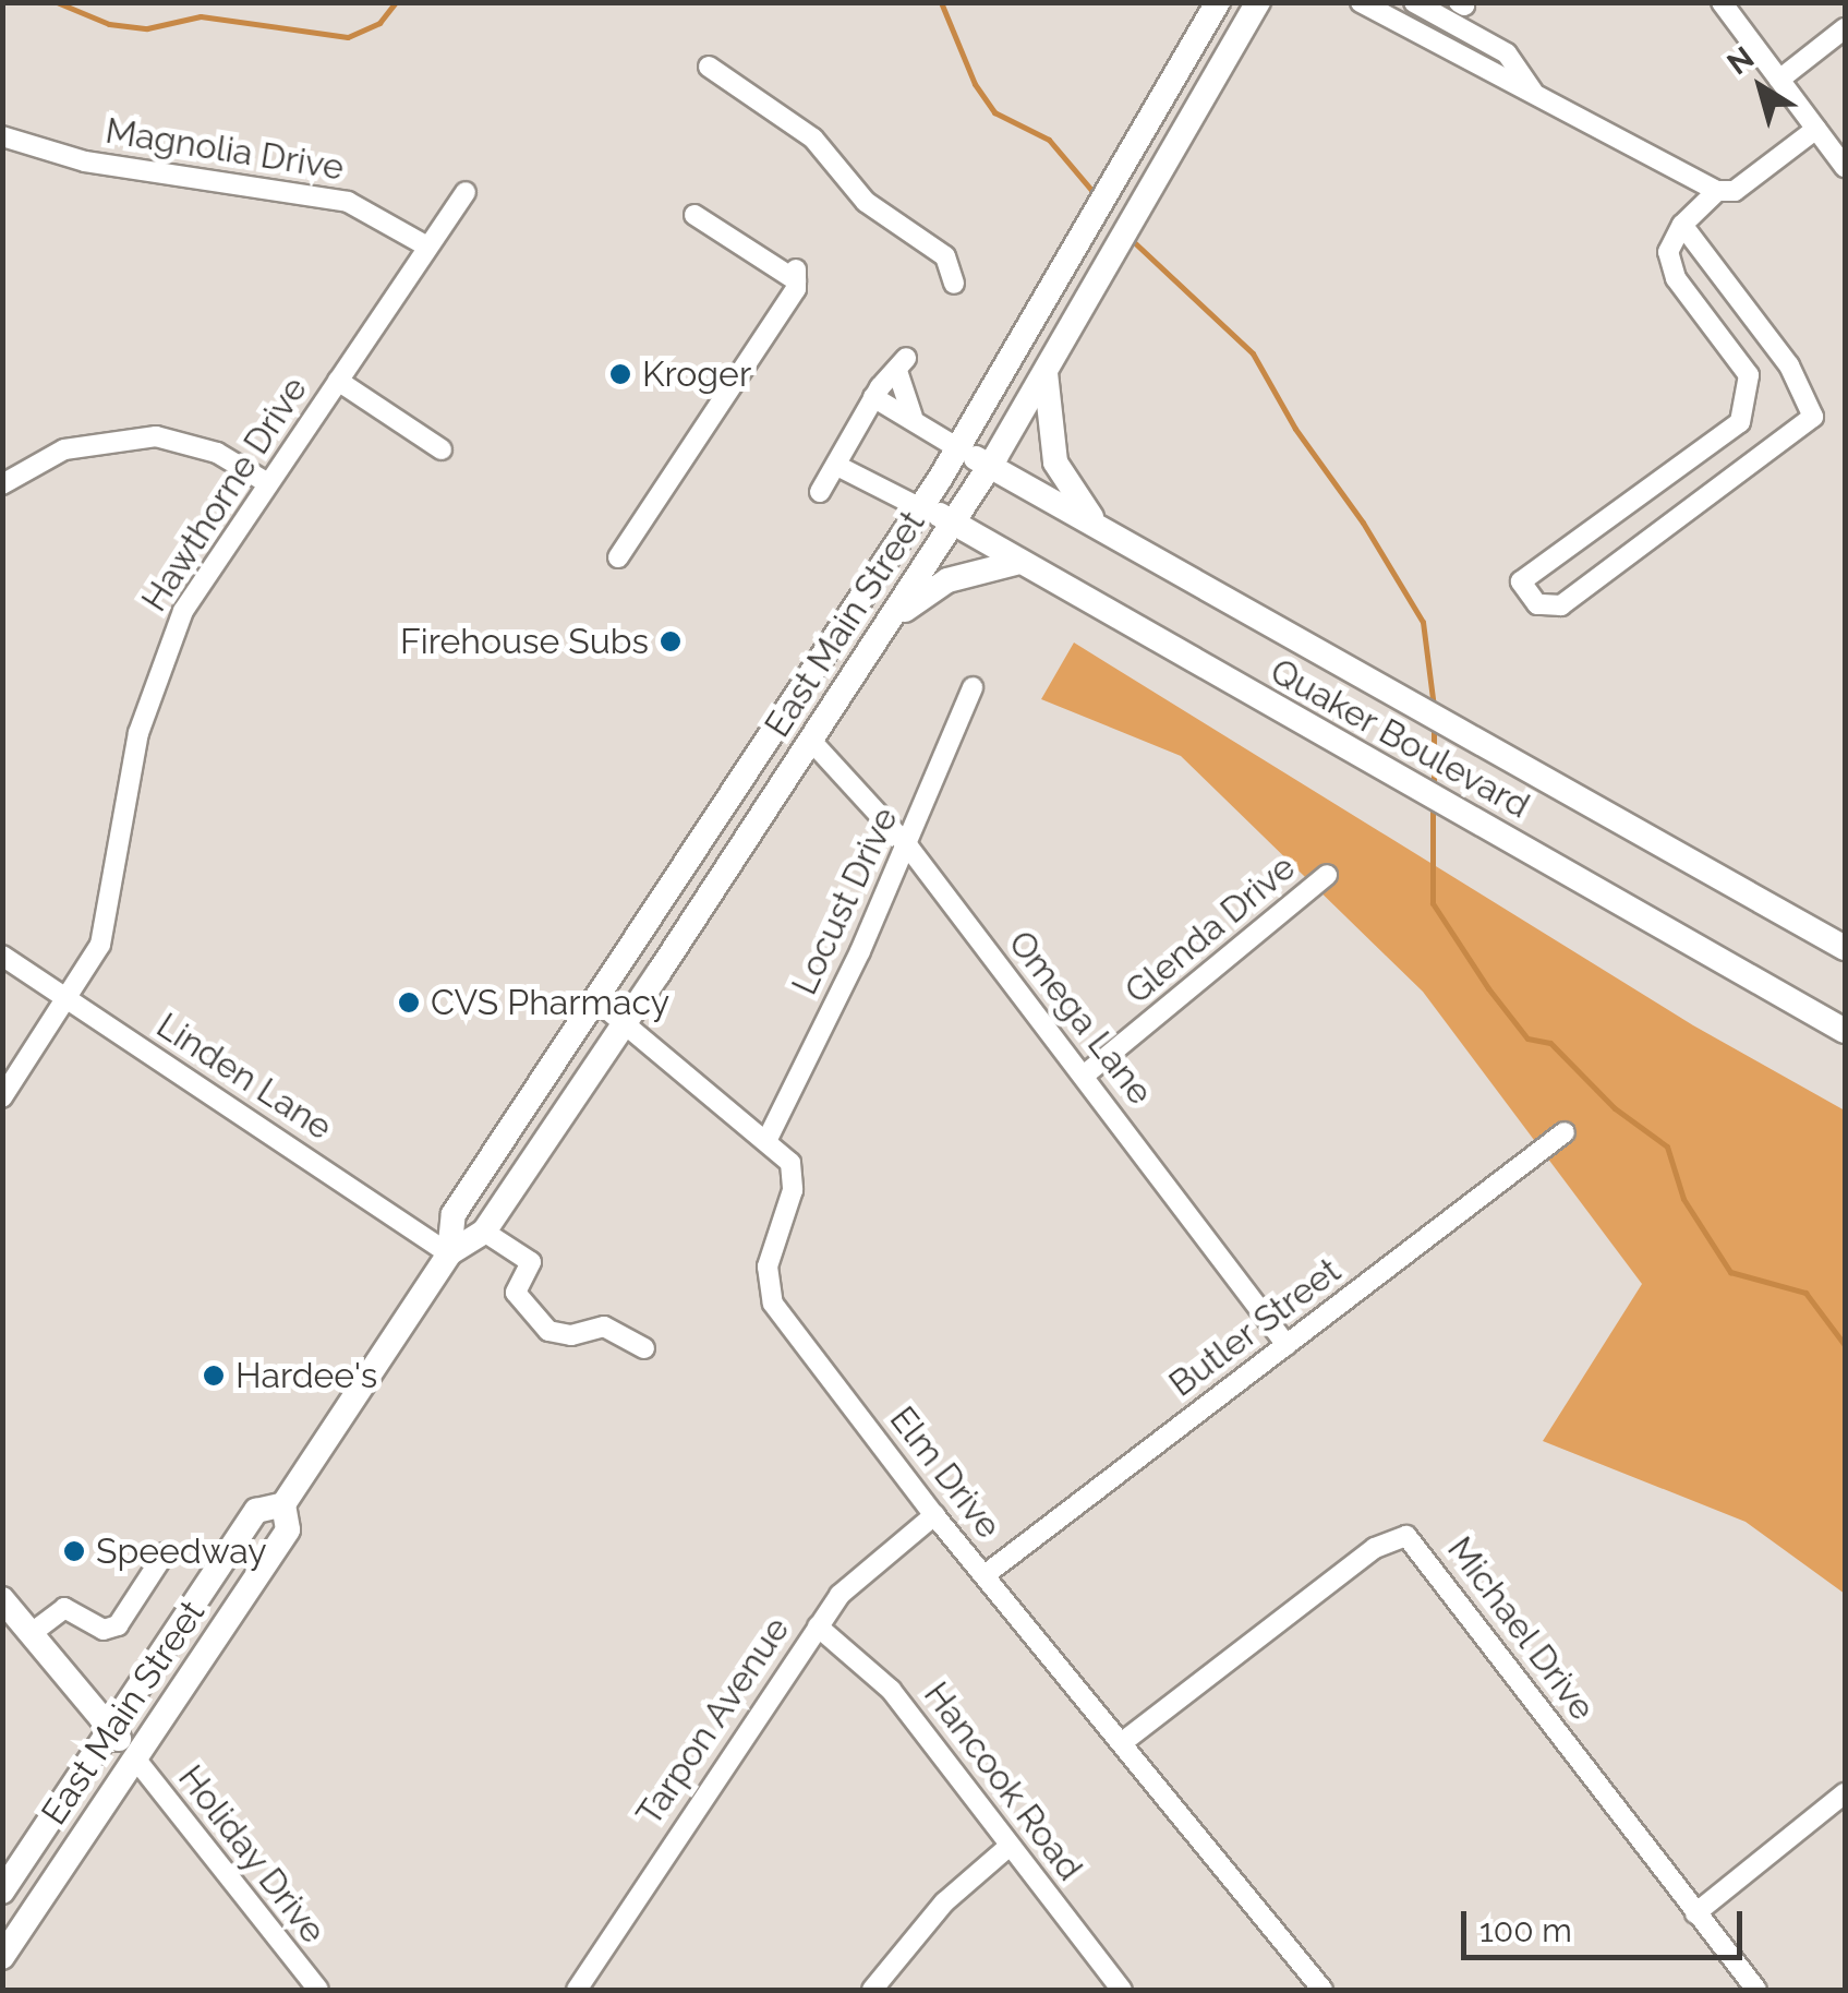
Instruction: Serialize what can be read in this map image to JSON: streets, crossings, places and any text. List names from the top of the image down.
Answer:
{
  "streets": {
    "main road": ["East Main Street", "Quaker Boulevard"],
    "street": [
      "Magnolia Drive",
      "Hawthorne Drive",
      "Locust Drive",
      "Glenda Drive",
      "Omega Lane",
      "Linden Lane",
      "Butler Street",
      "Elm Drive",
      "Michael Drive",
      "Tarpon Avenue",
      "Hancook Road",
      "Holiday Drive"
    ]
  },
  "crossings": [
    ["Magnolia Drive", "Hawthorne Drive"],
    ["Hawthorne Drive", "Linden Lane"],
    ["East Main Street", "Quaker Boulevard"],
    ["East Main Street", "Omega Lane"],
    ["East Main Street", "Linden Lane"],
    ["East Main Street", "Elm Drive"],
    ["East Main Street", "Holiday Drive"],
    ["Locust Drive", "Omega Lane"],
    ["Locust Drive", "Elm Drive"],
    ["Glenda Drive", "Omega Lane"],
    ["Omega Lane", "Butler Street"],
    ["Butler Street", "Elm Drive"],
    ["Elm Drive", "Michael Drive"],
    ["Elm Drive", "Tarpon Avenue"],
    ["Tarpon Avenue", "Hancook Road"]
  ],
  "places": [
    "Kroger",
    "Firehouse Subs",
    "CVS Pharmacy",
    "Hardee's",
    "Speedway"
  ],
  "scale_bar": "100 m",
  "north": "top left"
}
